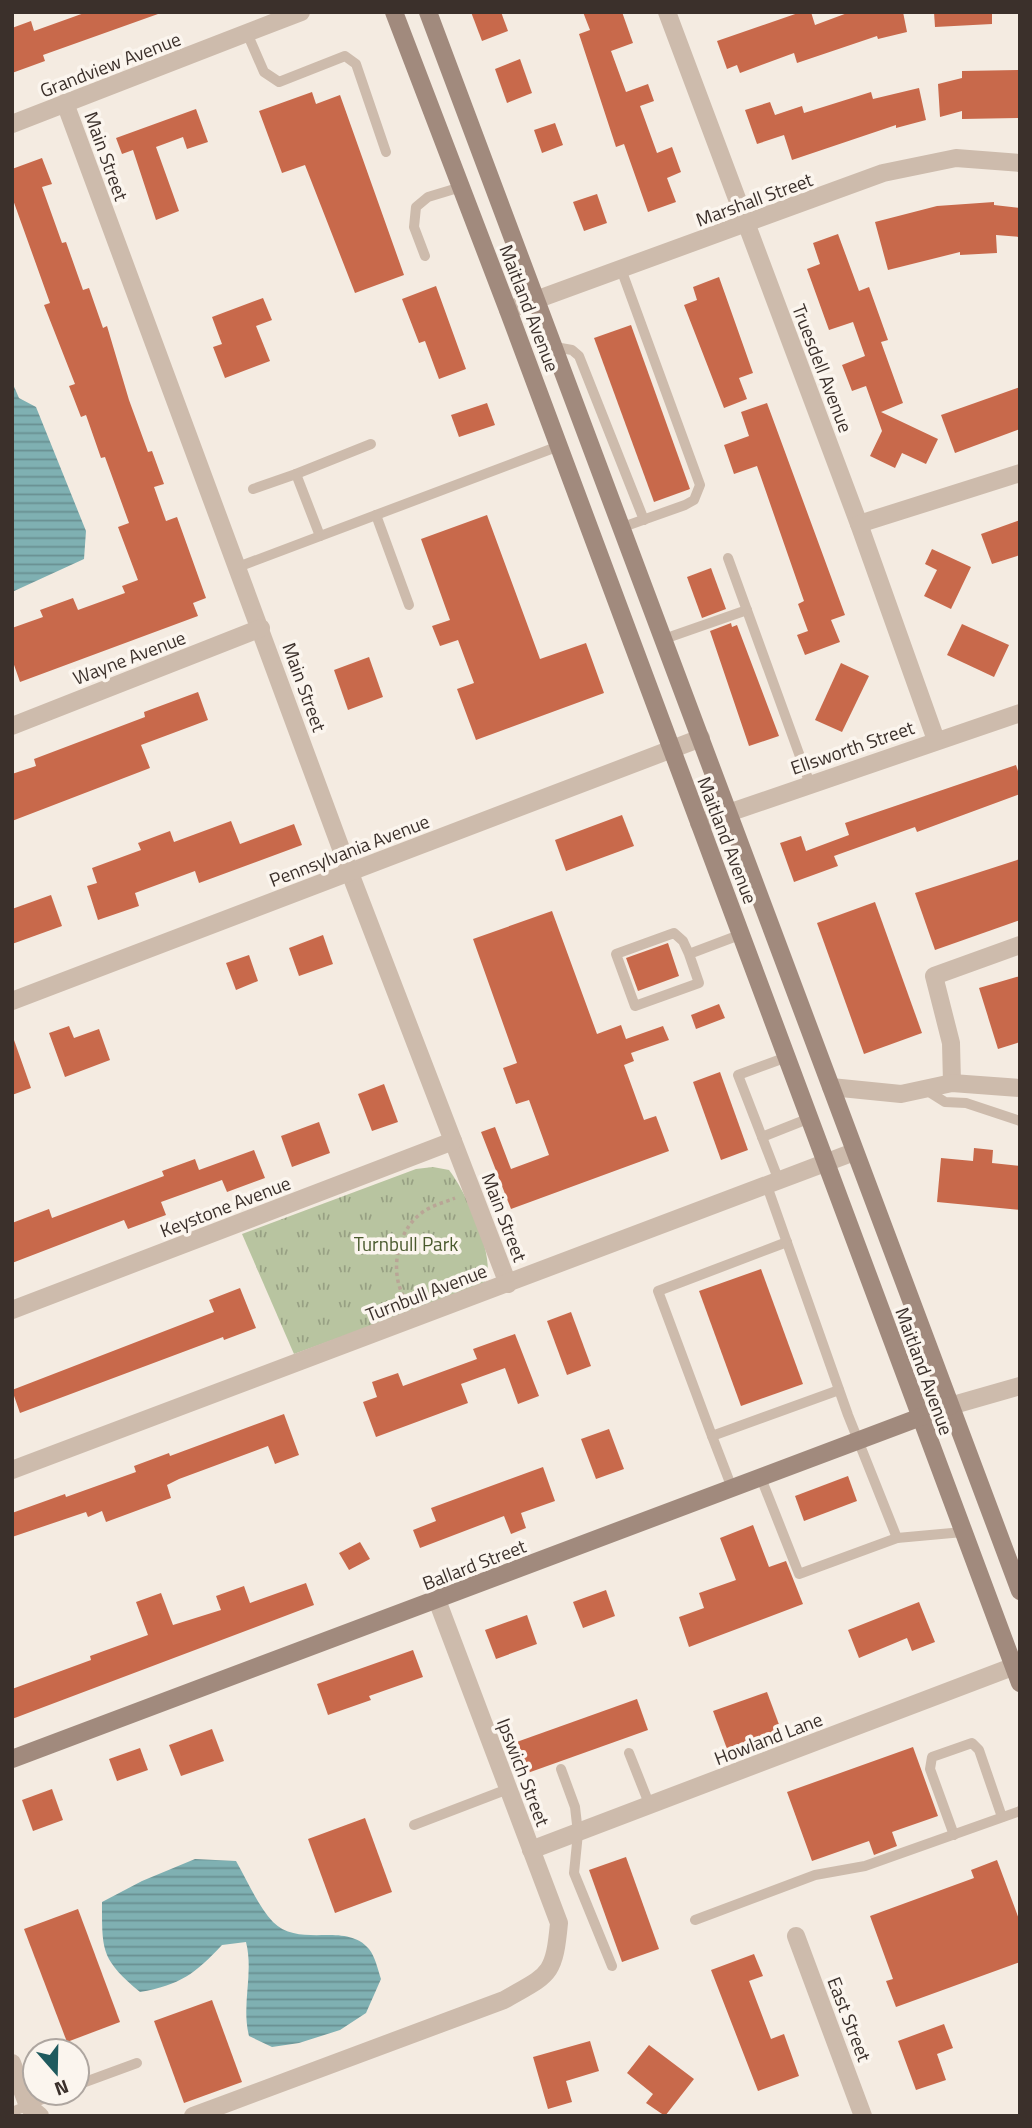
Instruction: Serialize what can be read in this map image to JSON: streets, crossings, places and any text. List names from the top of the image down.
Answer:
{
  "streets": {
    "main road": ["Maitland Avenue", "Ballard Street"],
    "street": [
      "Grandview Avenue",
      "Main Street",
      "Marshall Street",
      "Truesdell Avenue",
      "Wayne Avenue",
      "Ellsworth Street",
      "Pennsylvania Avenue",
      "Keystone Avenue",
      "Turnbull Avenue",
      "Howland Lane",
      "Ipswich Street",
      "East Street"
    ]
  },
  "crossings": [
    ["Grandview Avenue", "Main Street"],
    ["Main Street", "Wayne Avenue"],
    ["Main Street", "Pennsylvania Avenue"],
    ["Main Street", "Keystone Avenue"],
    ["Main Street", "Turnbull Avenue"],
    ["Marshall Street", "Maitland Avenue"],
    ["Marshall Street", "Truesdell Avenue"],
    ["Maitland Avenue", "Ellsworth Street"],
    ["Maitland Avenue", "Pennsylvania Avenue"],
    ["Maitland Avenue", "Turnbull Avenue"],
    ["Maitland Avenue", "Ballard Street"],
    ["Maitland Avenue", "Howland Lane"],
    ["Truesdell Avenue", "Ellsworth Street"],
    ["Ballard Street", "Ipswich Street"],
    ["Howland Lane", "Ipswich Street"]
  ],
  "parks": ["Turnbull Park"],
  "north": "bottom"
}
